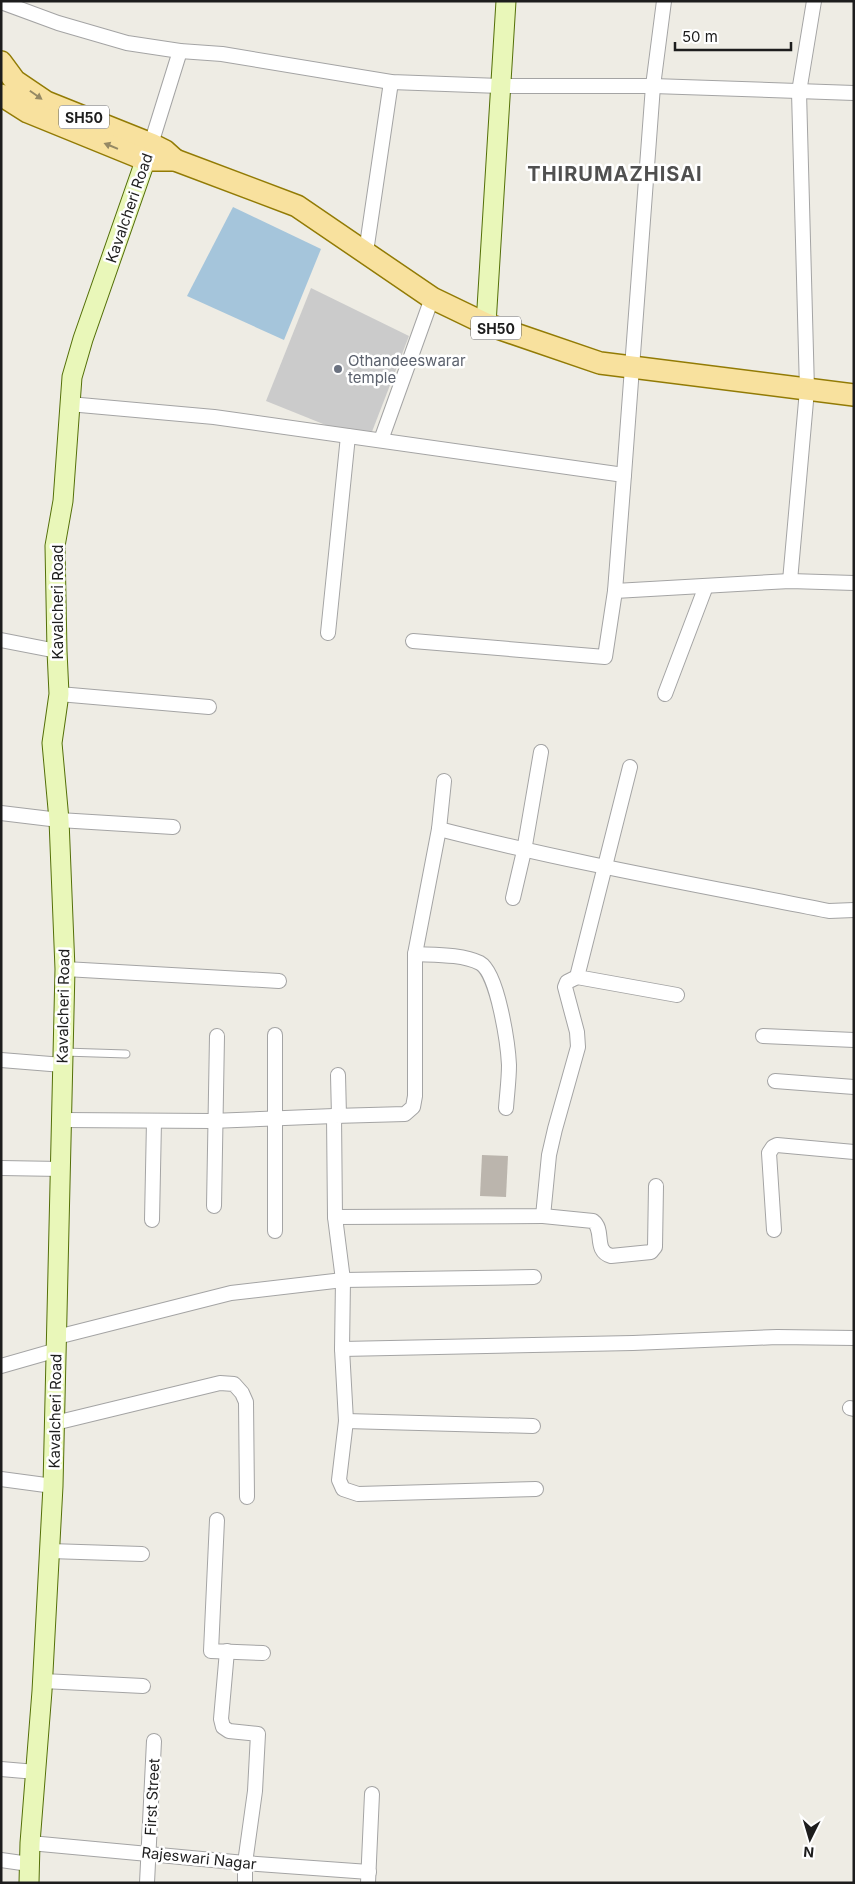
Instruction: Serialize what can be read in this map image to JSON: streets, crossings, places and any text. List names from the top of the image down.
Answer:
{
  "streets": {
    "main road": ["SH50"],
    "street": ["Kavalcheri Road", "First Street", "Rajeswari Nagar"]
  },
  "crossings": [
    ["SH50", "Kavalcheri Road"],
    ["Kavalcheri Road", "Rajeswari Nagar"],
    ["First Street", "Rajeswari Nagar"]
  ],
  "districts": ["THIRUMAZHISAI"],
  "places": ["Othandeeswarar temple"],
  "scale_bar": "50 m",
  "north": "bottom"
}
